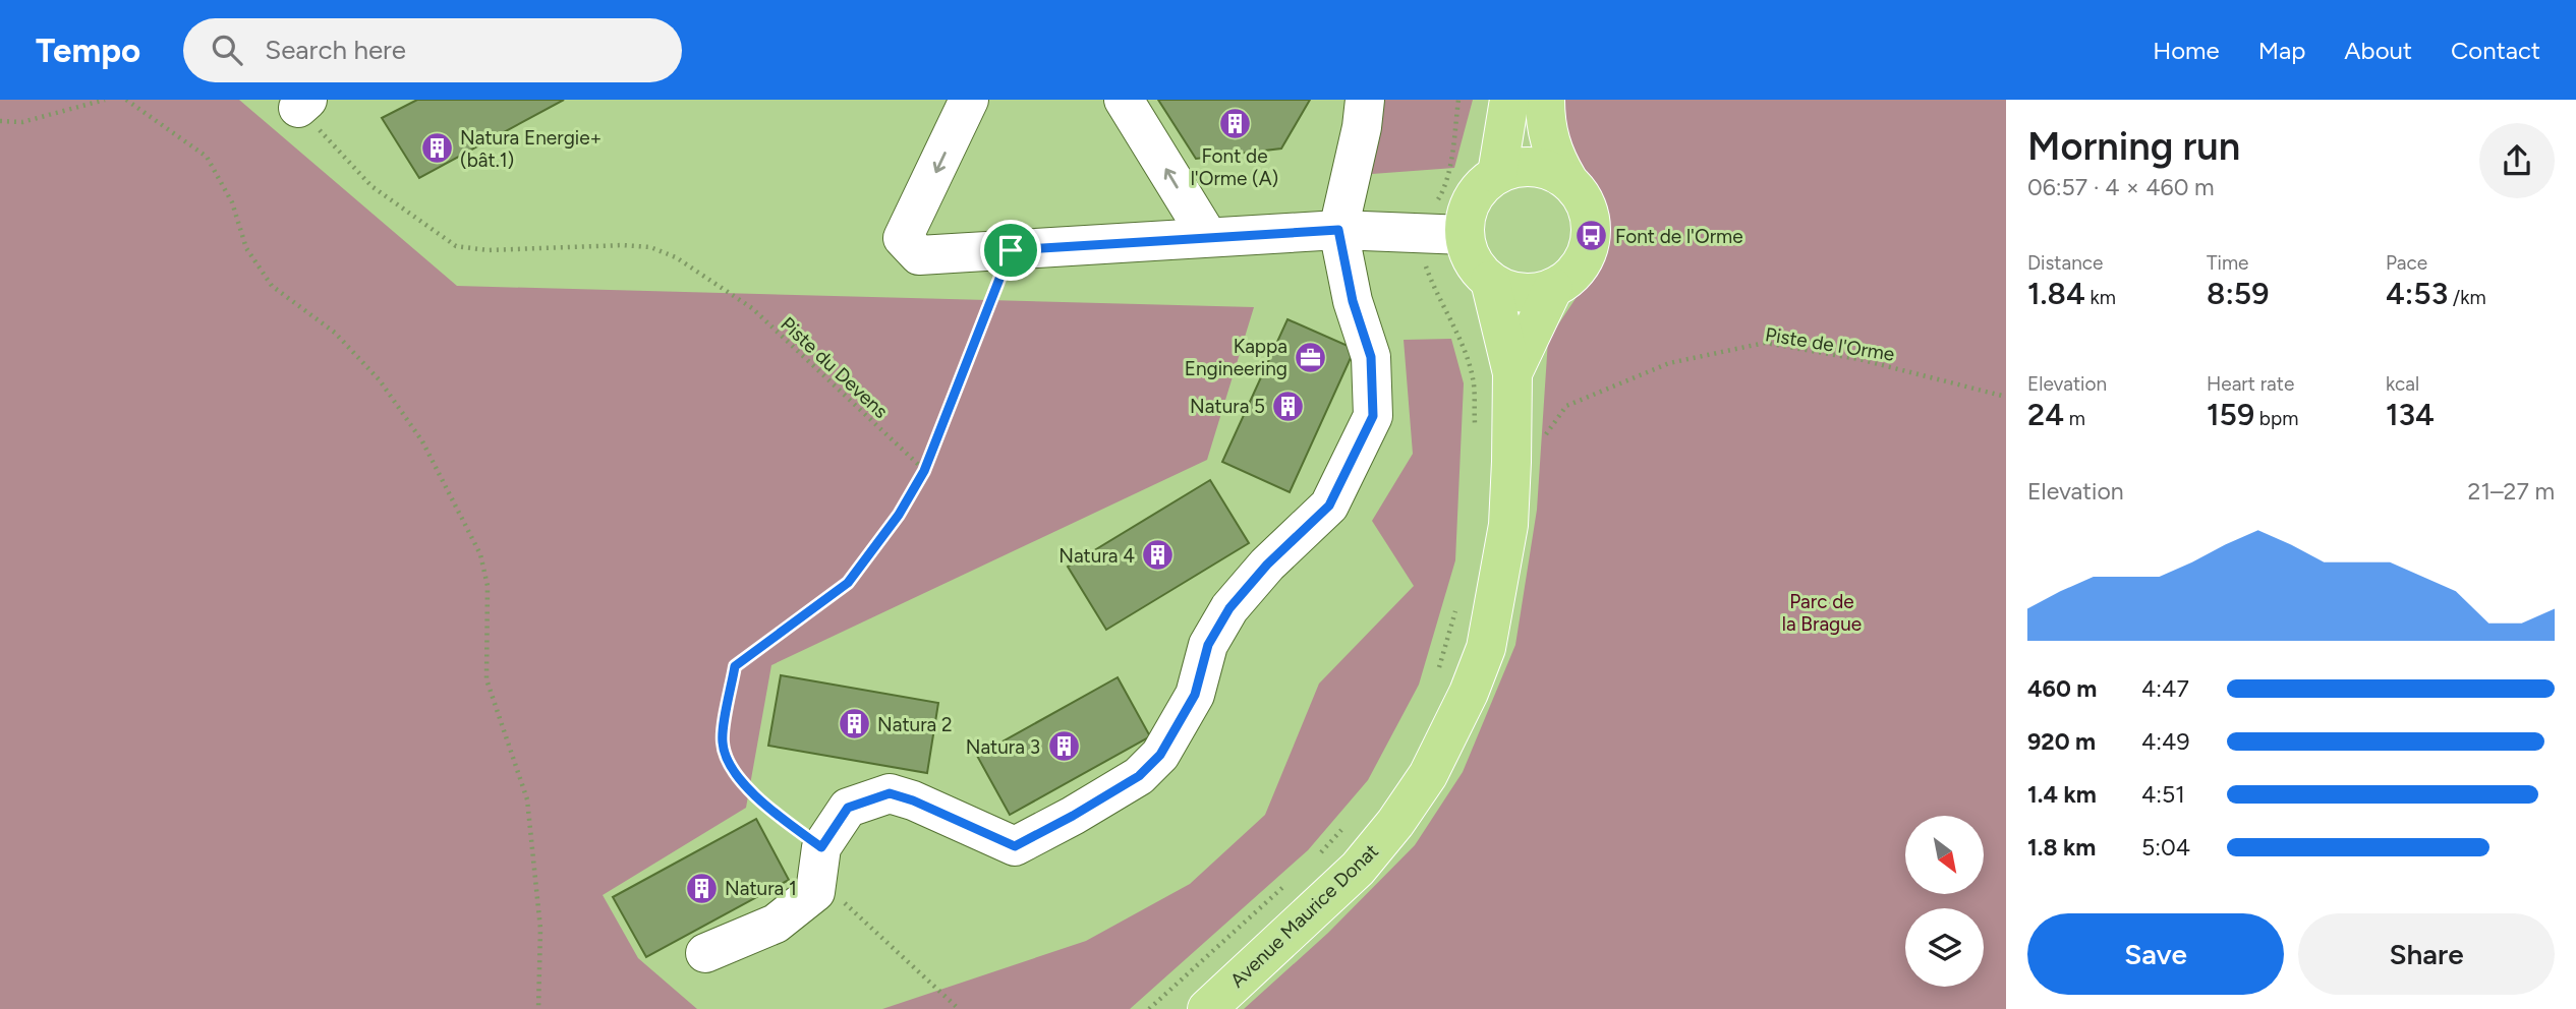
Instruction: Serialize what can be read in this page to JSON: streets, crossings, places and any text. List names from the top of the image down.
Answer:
{
  "streets": {
    "main road": ["Avenue Maurice Donat"],
    "path": ["Piste de l'Orme", "Piste du Devens"]
  },
  "crossings": [
    ["Piste de l'Orme", "Avenue Maurice Donat"]
  ],
  "parks": ["Parc de la Brague"],
  "places": {
    "building": [
      "Font de l'Orme (A)",
      "Natura Energie+ (bât.1)",
      "Natura 5",
      "Natura 4",
      "Natura 2",
      "Natura 3",
      "Natura 1"
    ],
    "bus stop": ["Font de l'Orme"],
    "office": ["Kappa Engineering"]
  },
  "north": "bottom right",
  "page": {
    "header": "Tempo",
    "search": "Search here",
    "nav": [
      "Home",
      "Map",
      "About",
      "Contact"
    ],
    "heading": ["Morning run", "06:57 · 4 × 460 m"],
    "stats": [
      ["Distance", "1.84 km"],
      ["Time", "8:59"],
      ["Pace", "4:53 /km"],
      ["Elevation", "24 m"],
      ["Heart rate", "159 bpm"],
      ["kcal", "134"]
    ],
    "chart": ["Elevation", "21–27 m"],
    "list": [
      {
        "name": "460 m",
        "note": "4:47"
      },
      {
        "name": "920 m",
        "note": "4:49"
      },
      {
        "name": "1.4 km",
        "note": "4:51"
      },
      {
        "name": "1.8 km",
        "note": "5:04"
      }
    ],
    "buttons": ["Save", "Share"]
  }
}
